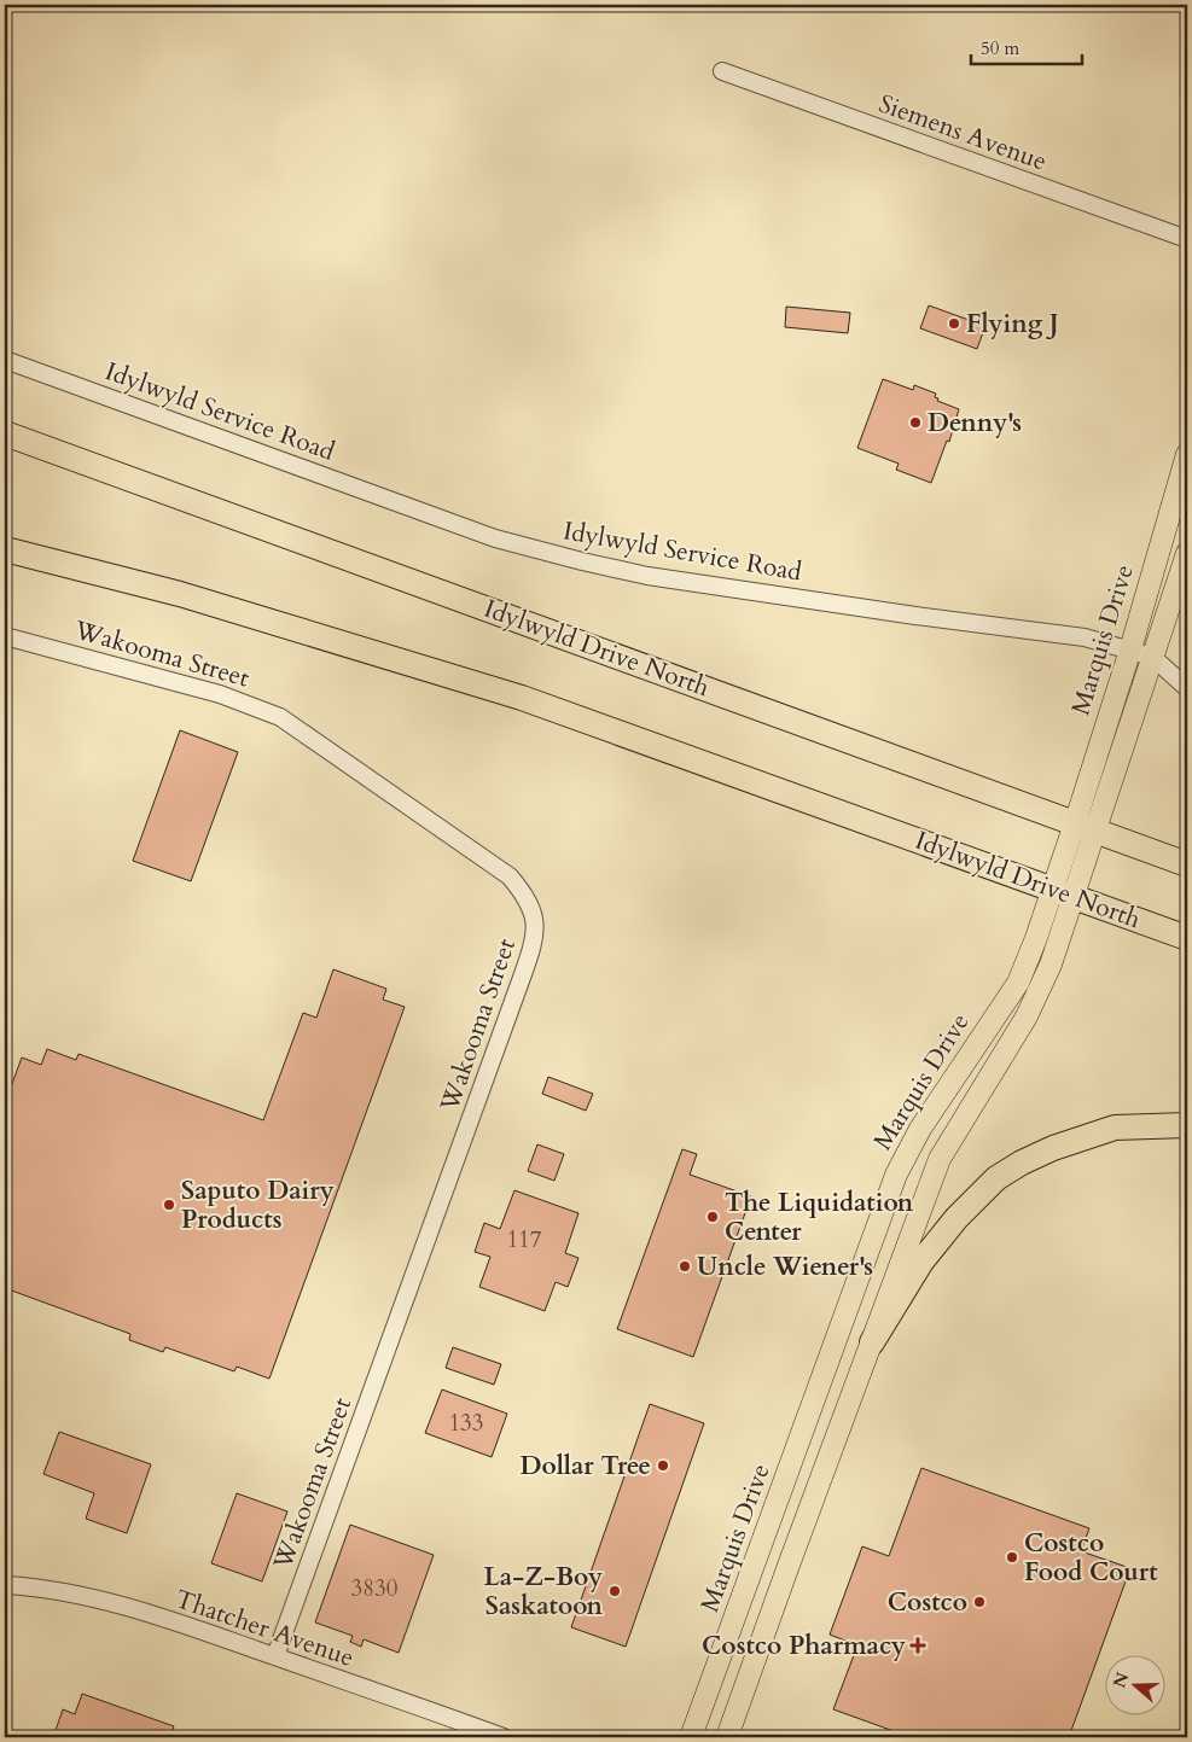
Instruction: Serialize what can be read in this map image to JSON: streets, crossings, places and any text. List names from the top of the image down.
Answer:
{
  "streets": {
    "highway": ["Idylwyld Drive North"],
    "main road": ["Marquis Drive"],
    "street": [
      "Siemens Avenue",
      "Idylwyld Service Road",
      "Wakooma Street",
      "Thatcher Avenue"
    ]
  },
  "crossings": [
    ["Idylwyld Service Road", "Marquis Drive"],
    ["Marquis Drive", "Idylwyld Drive North"],
    ["Wakooma Street", "Thatcher Avenue"]
  ],
  "places": {
    "other": [
      "Flying J",
      "Denny's",
      "Saputo Dairy Products",
      "The Liquidation Center",
      "Uncle Wiener's",
      "Dollar Tree",
      "Costco Food Court",
      "La-Z-Boy Saskatoon",
      "Costco"
    ],
    "health": ["Costco Pharmacy"]
  },
  "house_numbers": ["117", "133", "3830"],
  "scale_bar": "50 m",
  "north": "left"
}
